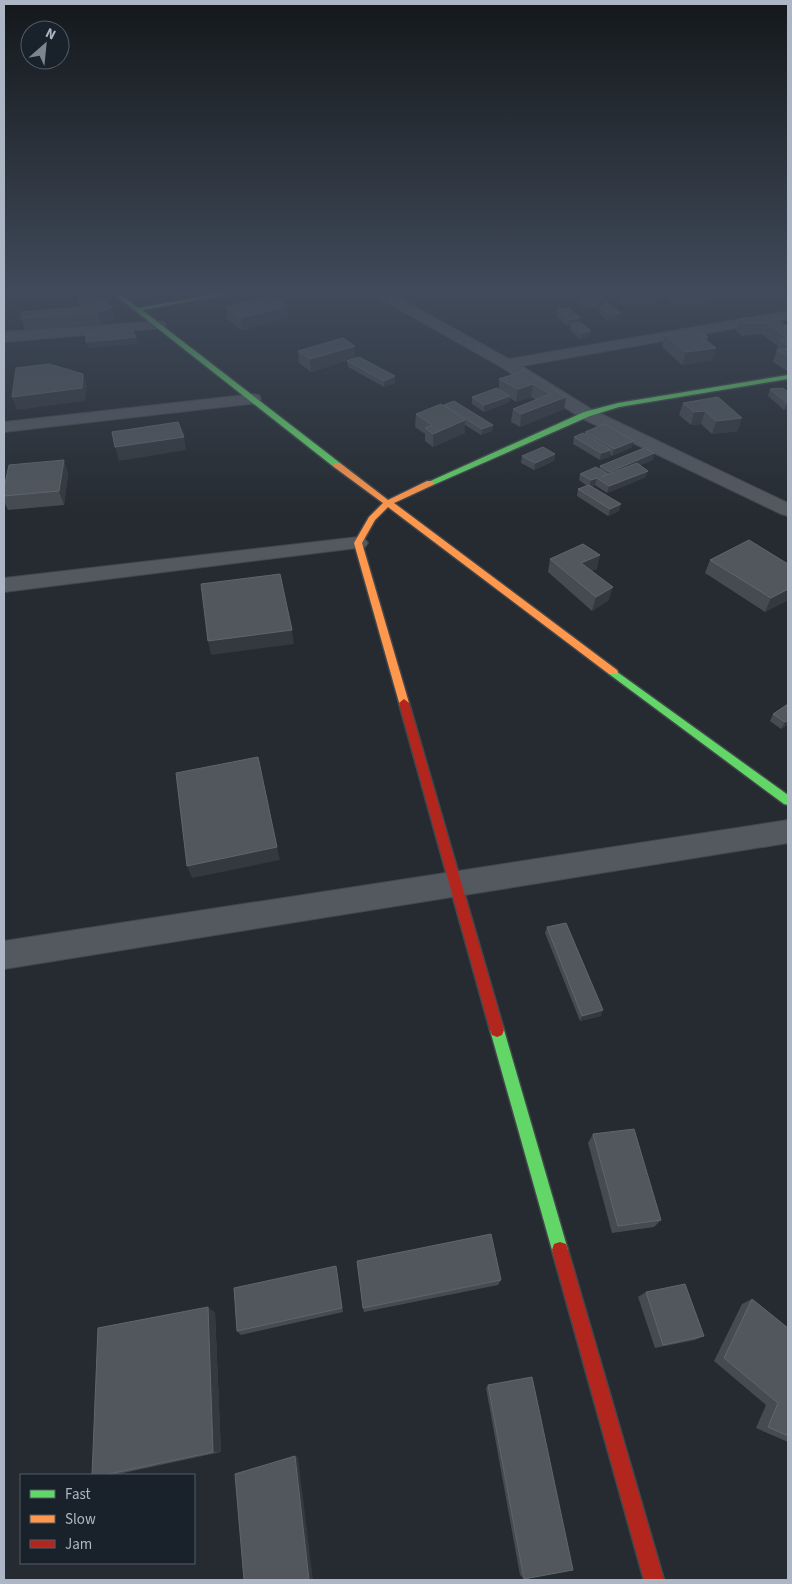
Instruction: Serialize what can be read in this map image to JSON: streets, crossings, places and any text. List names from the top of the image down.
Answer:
{
  "legend": ["Fast", "Slow", "Jam"],
  "north": "top right"
}
